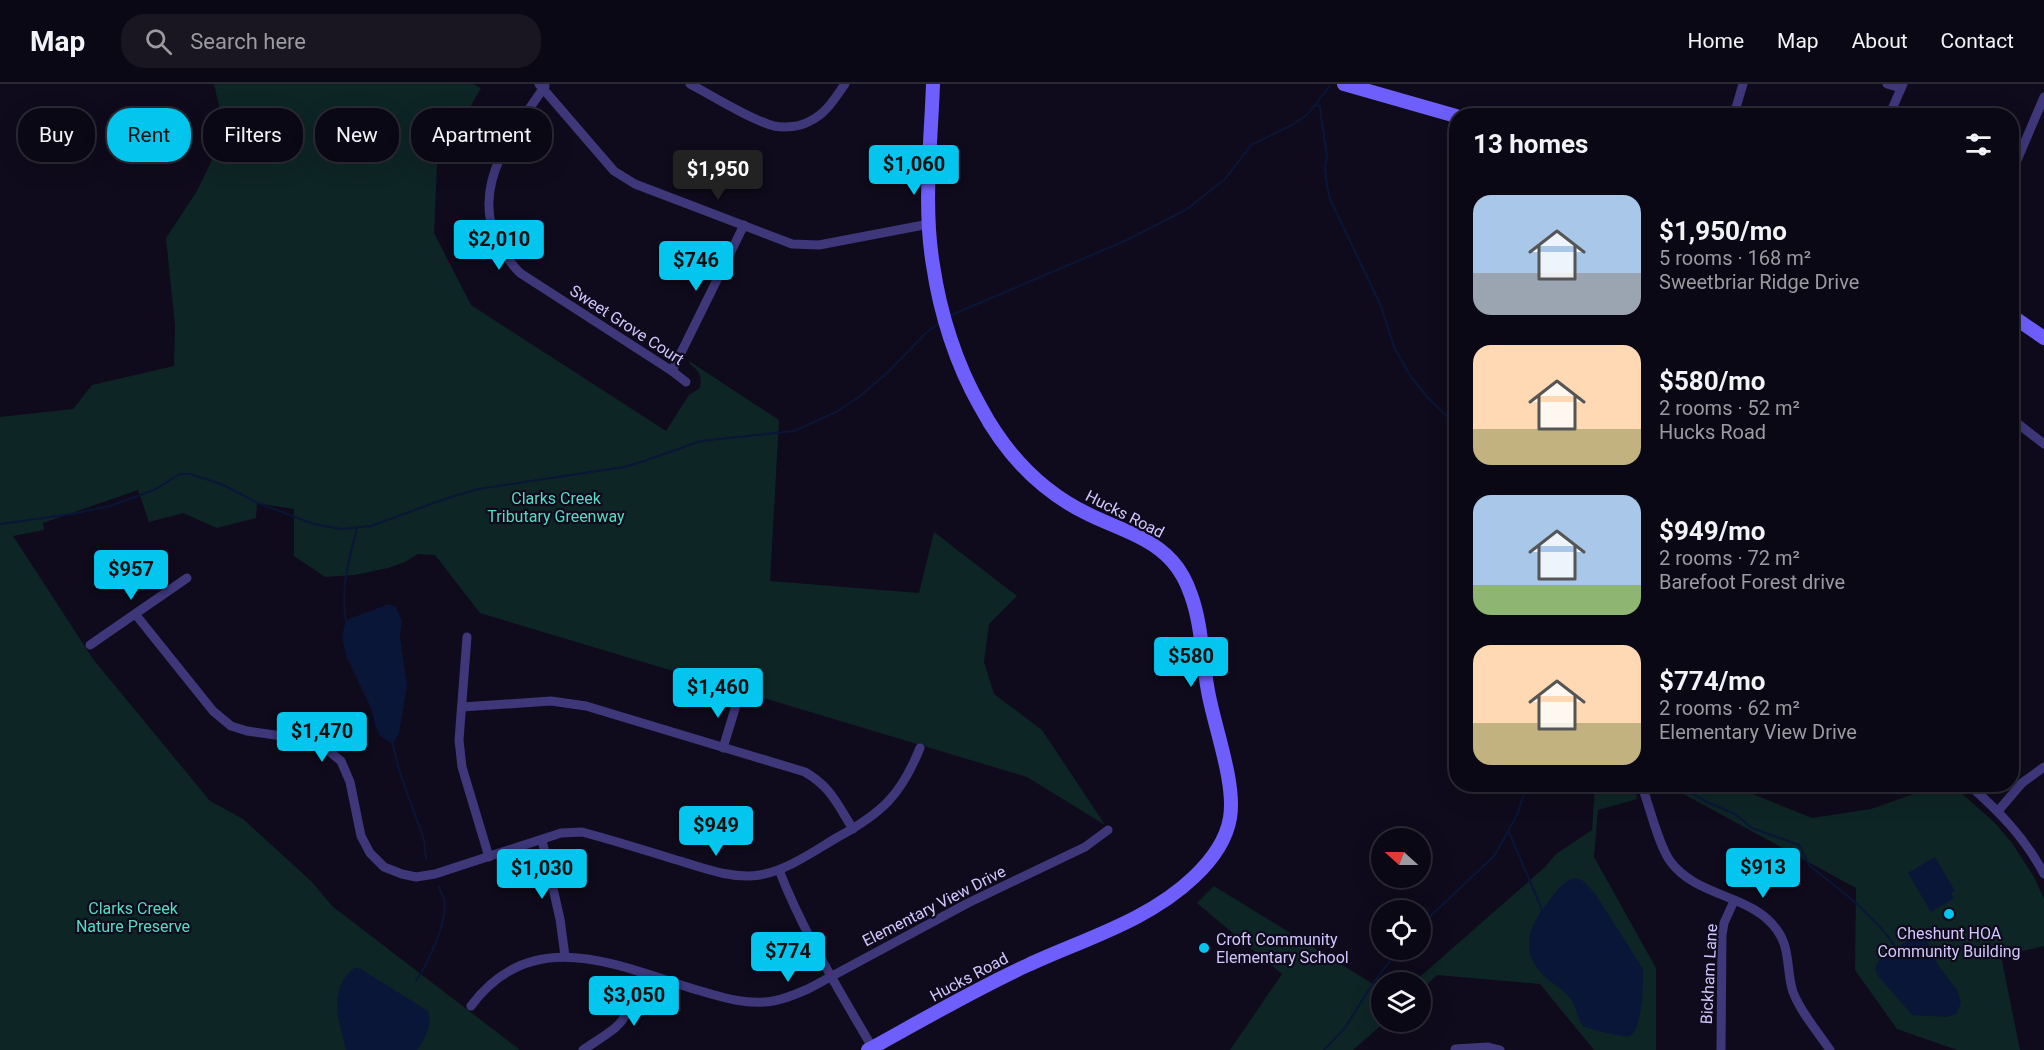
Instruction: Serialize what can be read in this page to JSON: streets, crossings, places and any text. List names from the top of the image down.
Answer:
{
  "streets": {
    "main road": ["Hucks Road"],
    "street": ["Sweet Grove Court", "Elementary View Drive", "Bickham Lane"]
  },
  "parks": ["Clarks Creek Tributary Greenway", "Clarks Creek Nature Preserve"],
  "places": ["Cheshunt HOA Community Building", "Croft Community Elementary School"],
  "north": "left",
  "page": {
    "header": "Map",
    "search": "Search here",
    "nav": [
      "Home",
      "Map",
      "About",
      "Contact"
    ],
    "chip": [
      "Buy",
      "Rent",
      "Filters",
      "New",
      "Apartment"
    ],
    "heading": "13 homes",
    "price": [
      "$1,060",
      "$1,950",
      "$2,010",
      "$746",
      "$957",
      "$580",
      "$1,460",
      "$1,470",
      "$949",
      "$913",
      "$1,030",
      "$774",
      "$3,050"
    ],
    "list": [
      {
        "name": "$1,950/mo",
        "note": "5 rooms · 168 m² · Sweetbriar Ridge Drive"
      },
      {
        "name": "$580/mo",
        "note": "2 rooms · 52 m² · Hucks Road"
      },
      {
        "name": "$949/mo",
        "note": "2 rooms · 72 m² · Barefoot Forest drive"
      },
      {
        "name": "$774/mo",
        "note": "2 rooms · 62 m² · Elementary View Drive"
      }
    ]
  }
}
